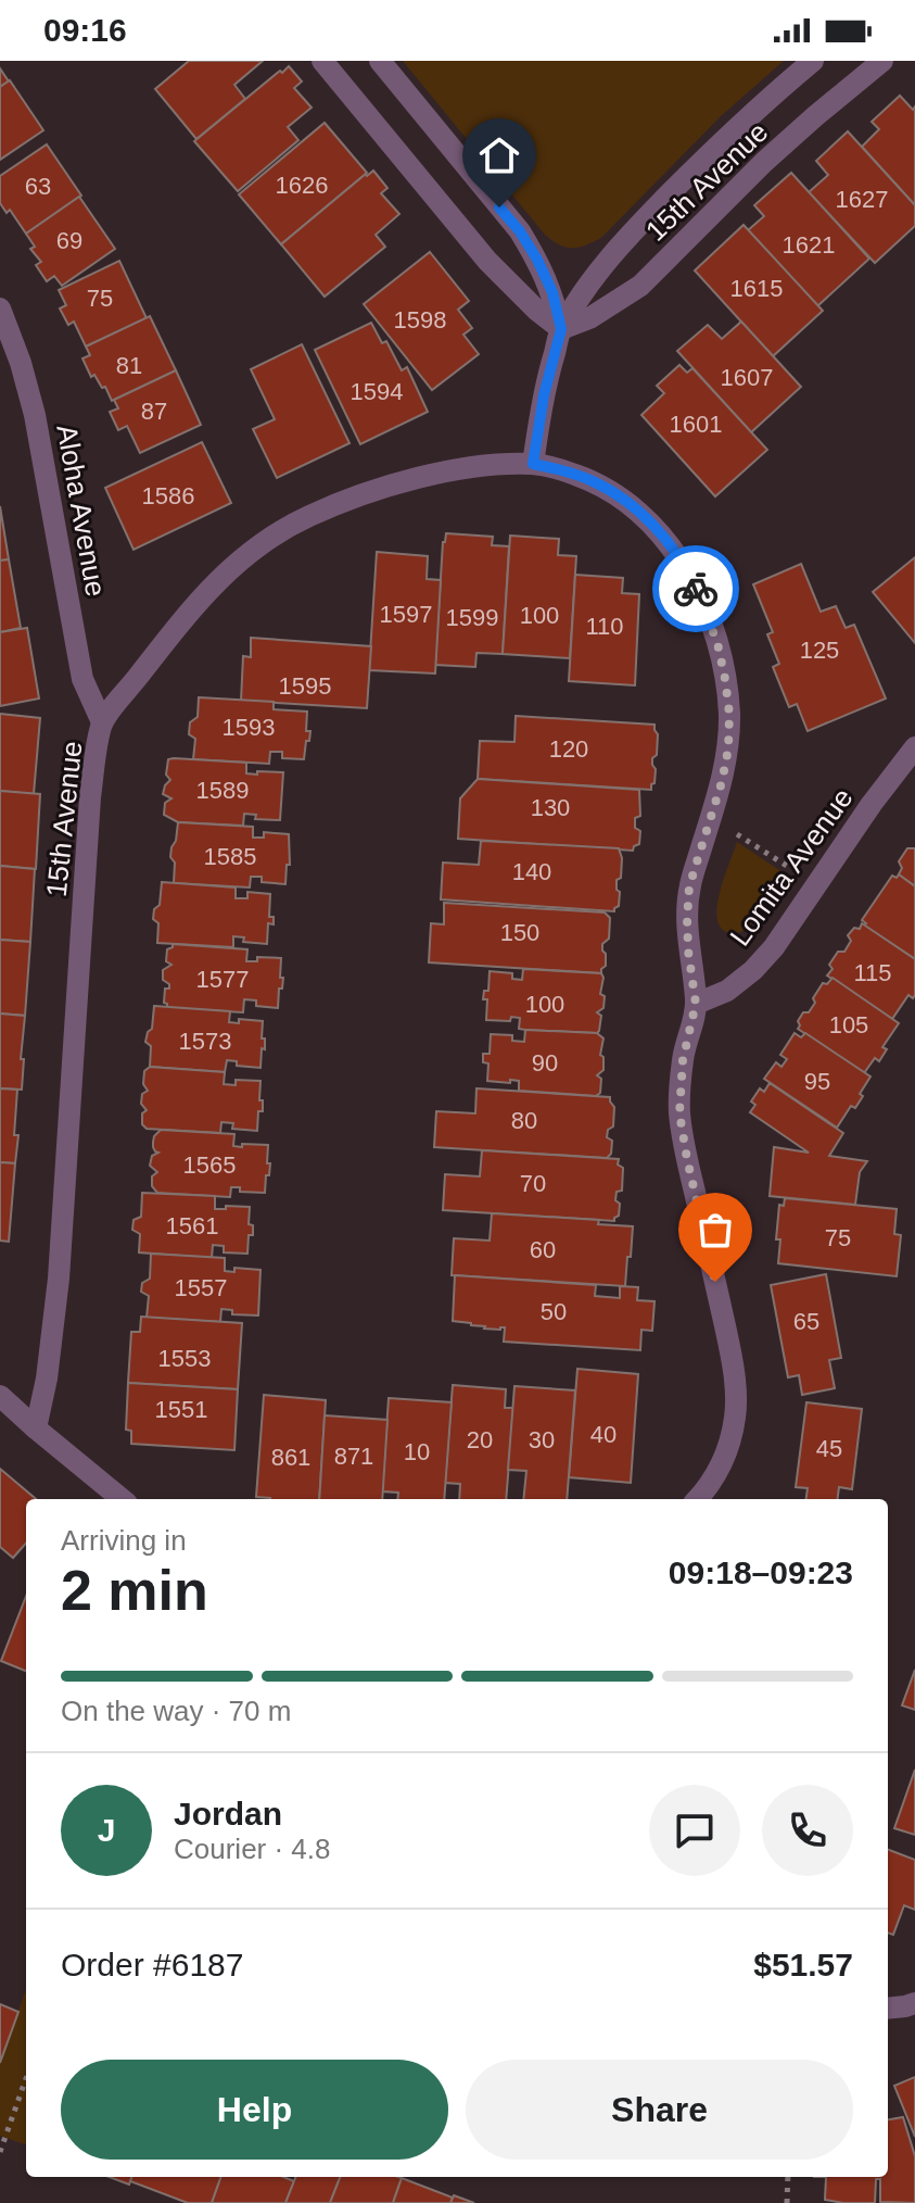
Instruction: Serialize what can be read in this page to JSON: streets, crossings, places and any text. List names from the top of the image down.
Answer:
{
  "streets": {
    "street": ["15th Avenue", "Aloha Avenue", "Lomita Avenue"]
  },
  "crossings": [
    ["15th Avenue", "Aloha Avenue"]
  ],
  "house_numbers": [
    "1626",
    "63",
    "1627",
    "69",
    "1621",
    "1615",
    "75",
    "1598",
    "81",
    "1607",
    "1594",
    "87",
    "1601",
    "1586",
    "1597",
    "100",
    "1599",
    "110",
    "125",
    "1595",
    "1593",
    "120",
    "1589",
    "130",
    "1585",
    "140",
    "150",
    "115",
    "1577",
    "100",
    "105",
    "1573",
    "90",
    "95",
    "80",
    "1565",
    "70",
    "1561",
    "75",
    "60",
    "1557",
    "50",
    "65",
    "1553",
    "1551",
    "40",
    "20",
    "30",
    "45",
    "10",
    "871",
    "861"
  ],
  "page": {
    "status": "09:16",
    "heading": ["2 min", "Arriving in", "09:18–09:23"],
    "panel": [
      "Jordan",
      "Courier · 4.8",
      "Order #6187",
      "$51.57"
    ],
    "bar": "On the way · 70 m",
    "round": "J",
    "buttons": ["Help", "Share"]
  }
}
